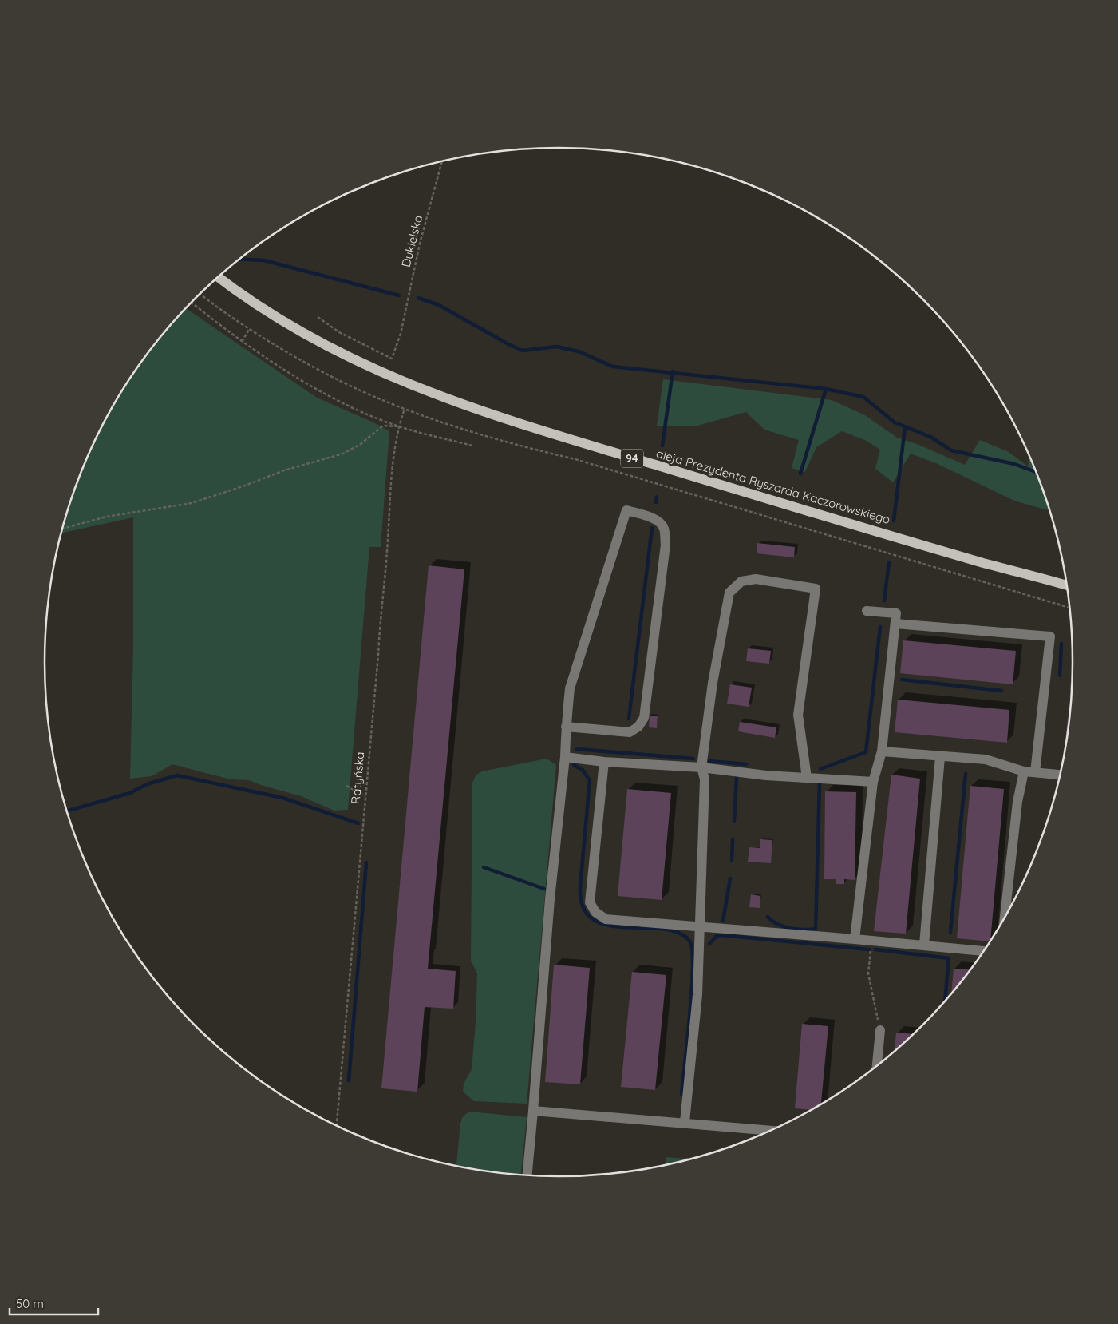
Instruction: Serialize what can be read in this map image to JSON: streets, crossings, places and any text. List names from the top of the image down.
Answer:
{
  "streets": {
    "main road": ["94", "aleja Prezydenta Ryszarda Kaczorowskiego"],
    "path": ["Dukielska", "Ratyńska"]
  },
  "scale_bar": "50 m"
}
